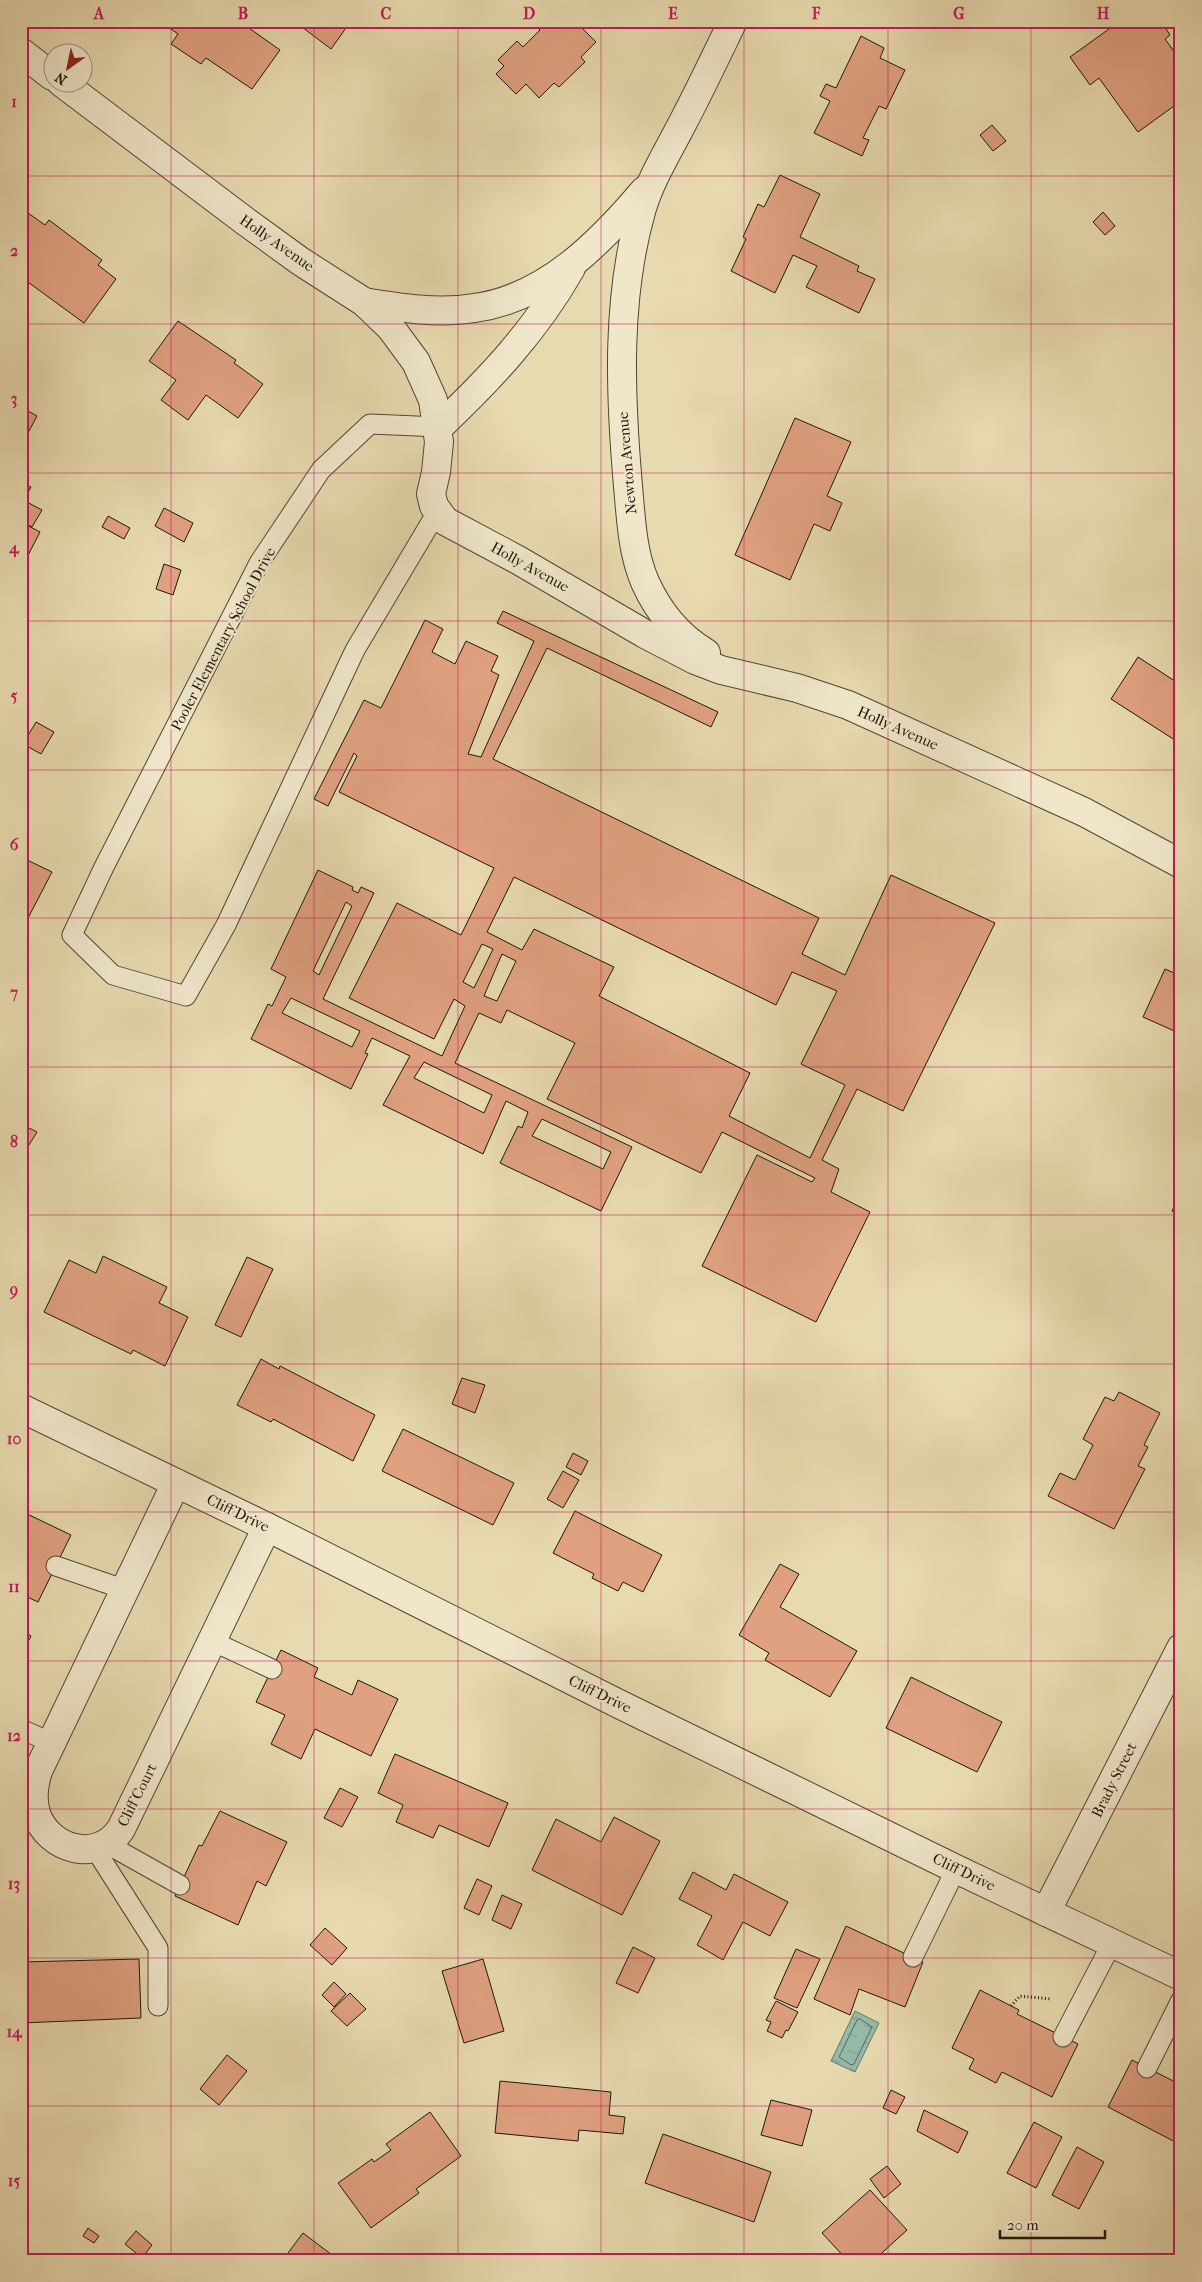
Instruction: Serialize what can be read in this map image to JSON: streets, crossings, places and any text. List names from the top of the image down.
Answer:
{
  "streets": {
    "street": [
      "Holly Avenue",
      "Newton Avenue",
      "Cliff Drive",
      "Brady Street",
      "Cliff Court"
    ],
    "lane": ["Pooler Elementary School Drive"]
  },
  "crossings": [
    ["Holly Avenue", "Newton Avenue"],
    ["Holly Avenue", "Pooler Elementary School Drive"],
    ["Newton Avenue", "Pooler Elementary School Drive"],
    ["Cliff Drive", "Brady Street"],
    ["Cliff Drive", "Cliff Court"]
  ],
  "scale_bar": "20 m",
  "north": "bottom left",
  "grid": {
    "columns": [
      "A",
      "B",
      "C",
      "D",
      "E",
      "F",
      "G",
      "H"
    ],
    "rows": [
      "1",
      "2",
      "3",
      "4",
      "5",
      "6",
      "7",
      "8",
      "9",
      "10",
      "11",
      "12",
      "13",
      "14",
      "15"
    ]
  }
}
